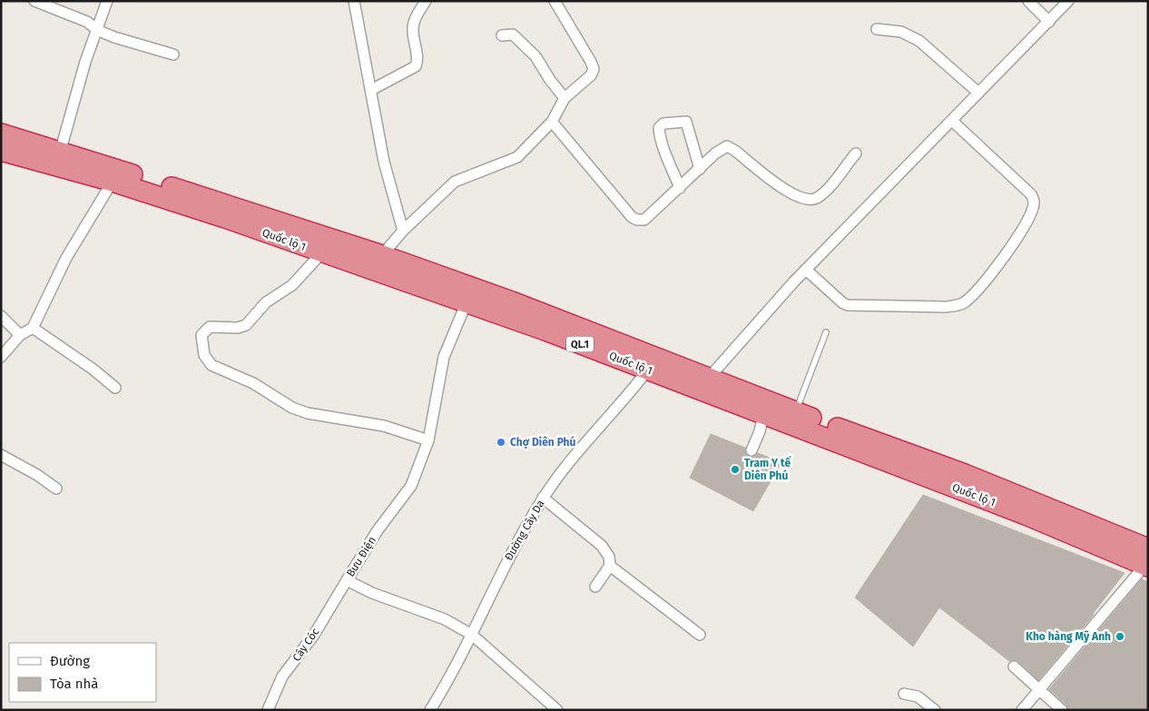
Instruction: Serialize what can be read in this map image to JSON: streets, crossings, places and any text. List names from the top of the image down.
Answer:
{
  "streets": {
    "highway": ["Quốc lộ 1", "QL.1"],
    "street": ["Đường Cây Da", "Bưu Điện", "Cây Cóc"]
  },
  "crossings": [
    ["Quốc lộ 1", "Đường Cây Da"],
    ["Quốc lộ 1", "Bưu Điện"],
    ["Đường Cây Da", "Bưu Điện"],
    ["Bưu Điện", "Cây Cóc"]
  ],
  "places": ["Chợ Diên Phú", "Trạm Y tế Diên Phú", "Kho hàng Mỹ Anh"],
  "legend": ["Đường", "Tòa nhà"]
}
